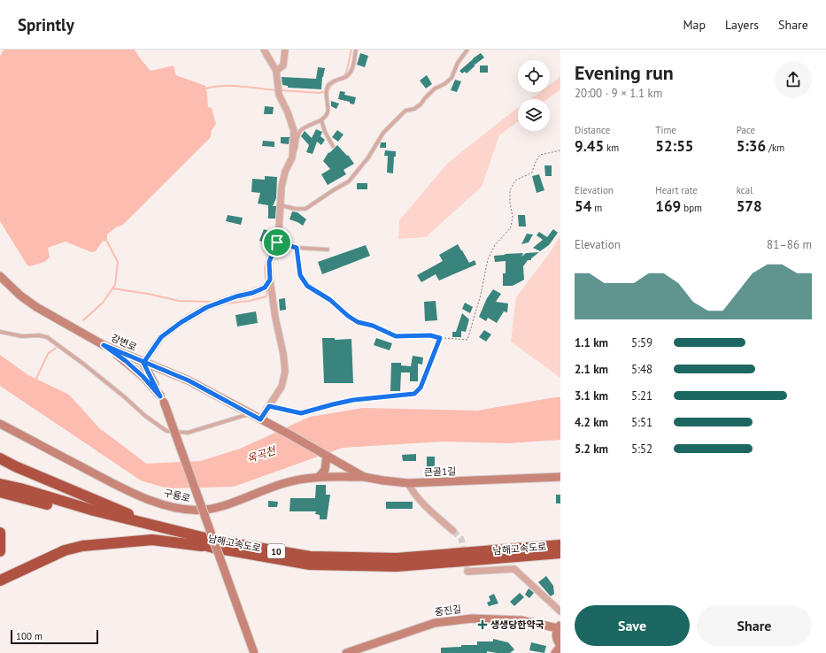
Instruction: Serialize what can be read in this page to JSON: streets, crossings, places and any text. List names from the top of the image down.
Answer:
{
  "streets": {
    "highway": ["남해고속도로", "10"],
    "main road": [
      "강변로",
      "큰골1길",
      "구룡로",
      "중진길"
    ]
  },
  "crossings": [
    ["강변로", "큰골1길"],
    ["큰골1길", "구룡로"]
  ],
  "water": ["옥곡천"],
  "places": {
    "health": ["생생당한약국"]
  },
  "scale_bar": "100 m",
  "page": {
    "header": "Sprintly",
    "nav": ["Map", "Layers", "Share"],
    "heading": ["Evening run", "20:00 · 9 × 1.1 km"],
    "stats": [
      ["Distance", "9.45 km"],
      ["Time", "52:55"],
      ["Pace", "5:36 /km"],
      ["Elevation", "54 m"],
      ["Heart rate", "169 bpm"],
      ["kcal", "578"]
    ],
    "chart": ["Elevation", "81–86 m"],
    "list": [
      {
        "name": "1.1 km",
        "note": "5:59"
      },
      {
        "name": "2.1 km",
        "note": "5:48"
      },
      {
        "name": "3.1 km",
        "note": "5:21"
      },
      {
        "name": "4.2 km",
        "note": "5:51"
      },
      {
        "name": "5.2 km",
        "note": "5:52"
      }
    ],
    "buttons": ["Save", "Share"],
    "scale": "100 m"
  }
}
